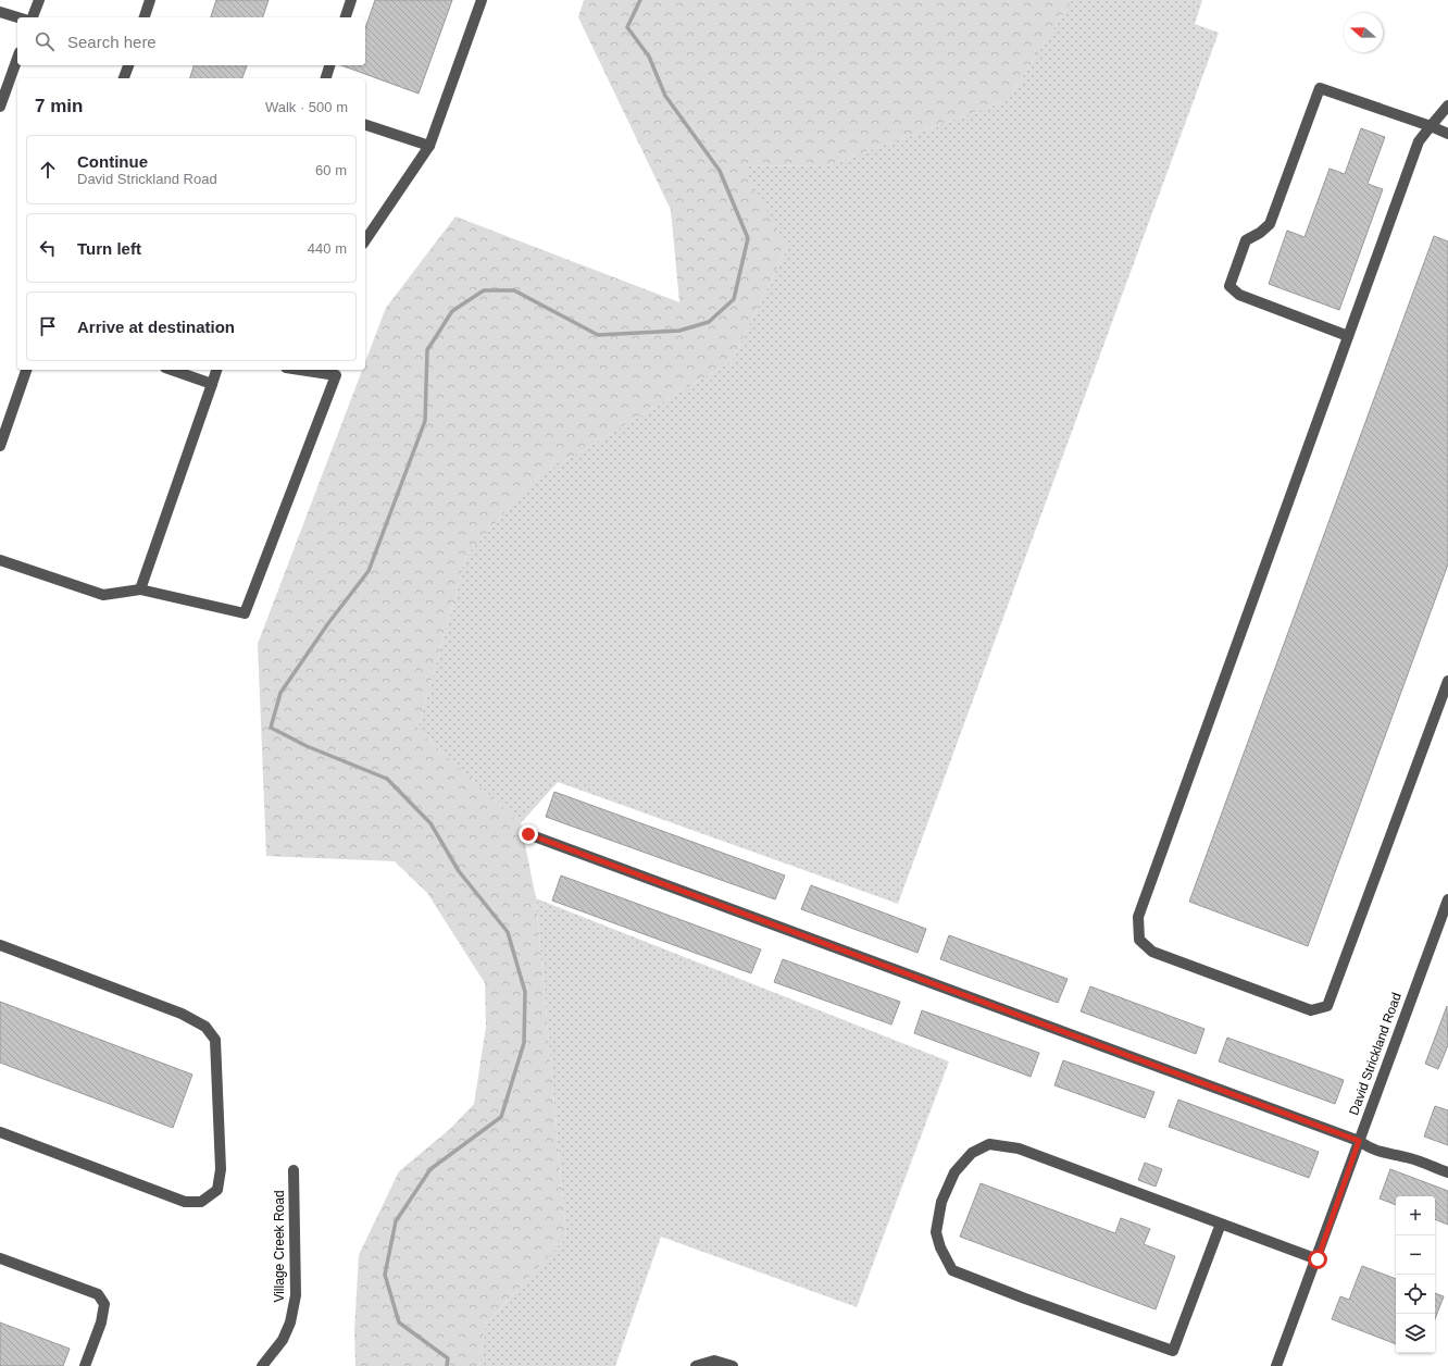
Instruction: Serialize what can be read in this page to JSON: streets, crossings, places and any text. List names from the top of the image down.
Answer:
{
  "streets": {
    "street": ["David Strickland Road", "Village Creek Road"]
  },
  "north": "left",
  "page": {
    "search": "Search here",
    "heading": ["7 min", "Walk · 500 m"],
    "list": [
      ["Continue", "David Strickland Road", "60 m"],
      ["Turn left", "440 m"],
      "Arrive at destination"
    ],
    "map_buttons": ["+", "−"]
  }
}
